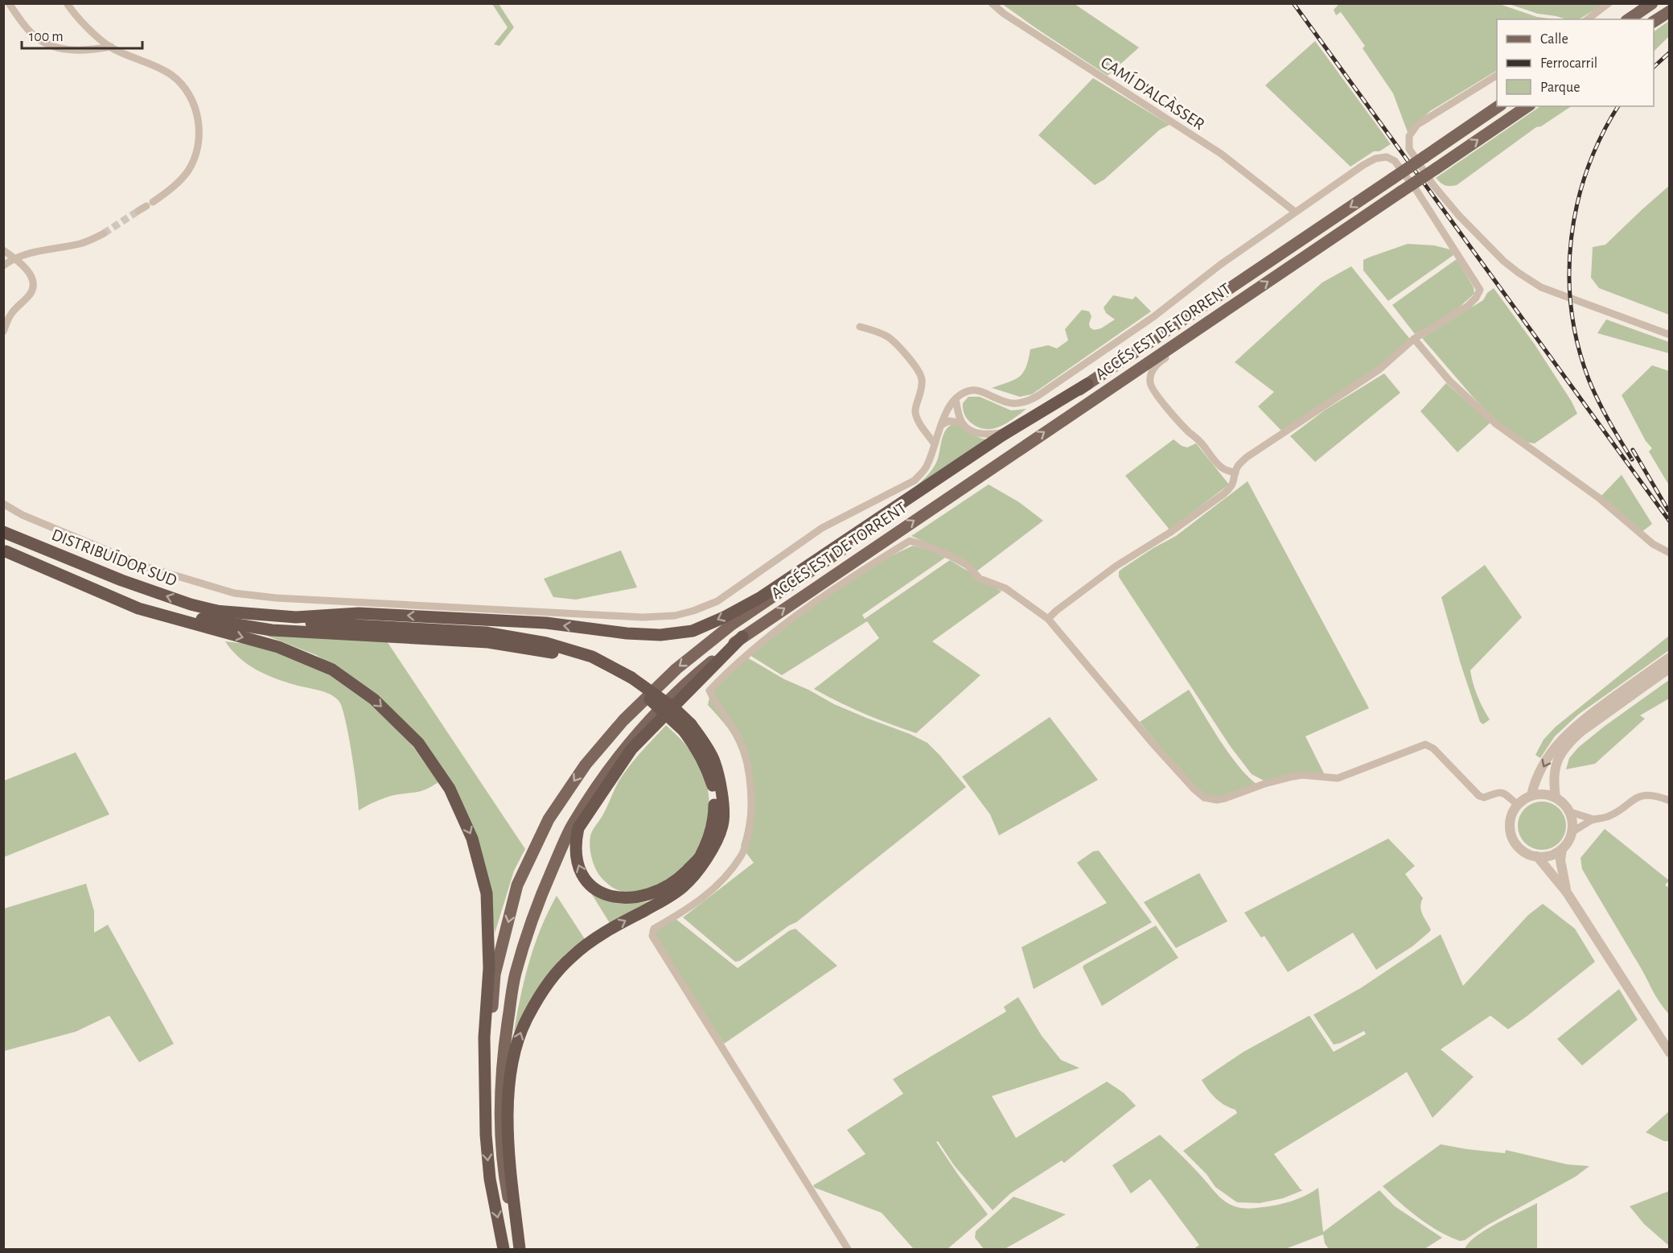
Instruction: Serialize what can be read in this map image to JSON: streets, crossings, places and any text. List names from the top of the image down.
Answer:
{
  "streets": {
    "highway": ["DISTRIBUÏDOR SUD"],
    "main road": ["ACCÉS EST DE TORRENT"],
    "street": ["CAMÍ D'ALCÀSSER"]
  },
  "legend": ["Calle", "Ferrocarril", "Parque"],
  "scale_bar": "100 m"
}
